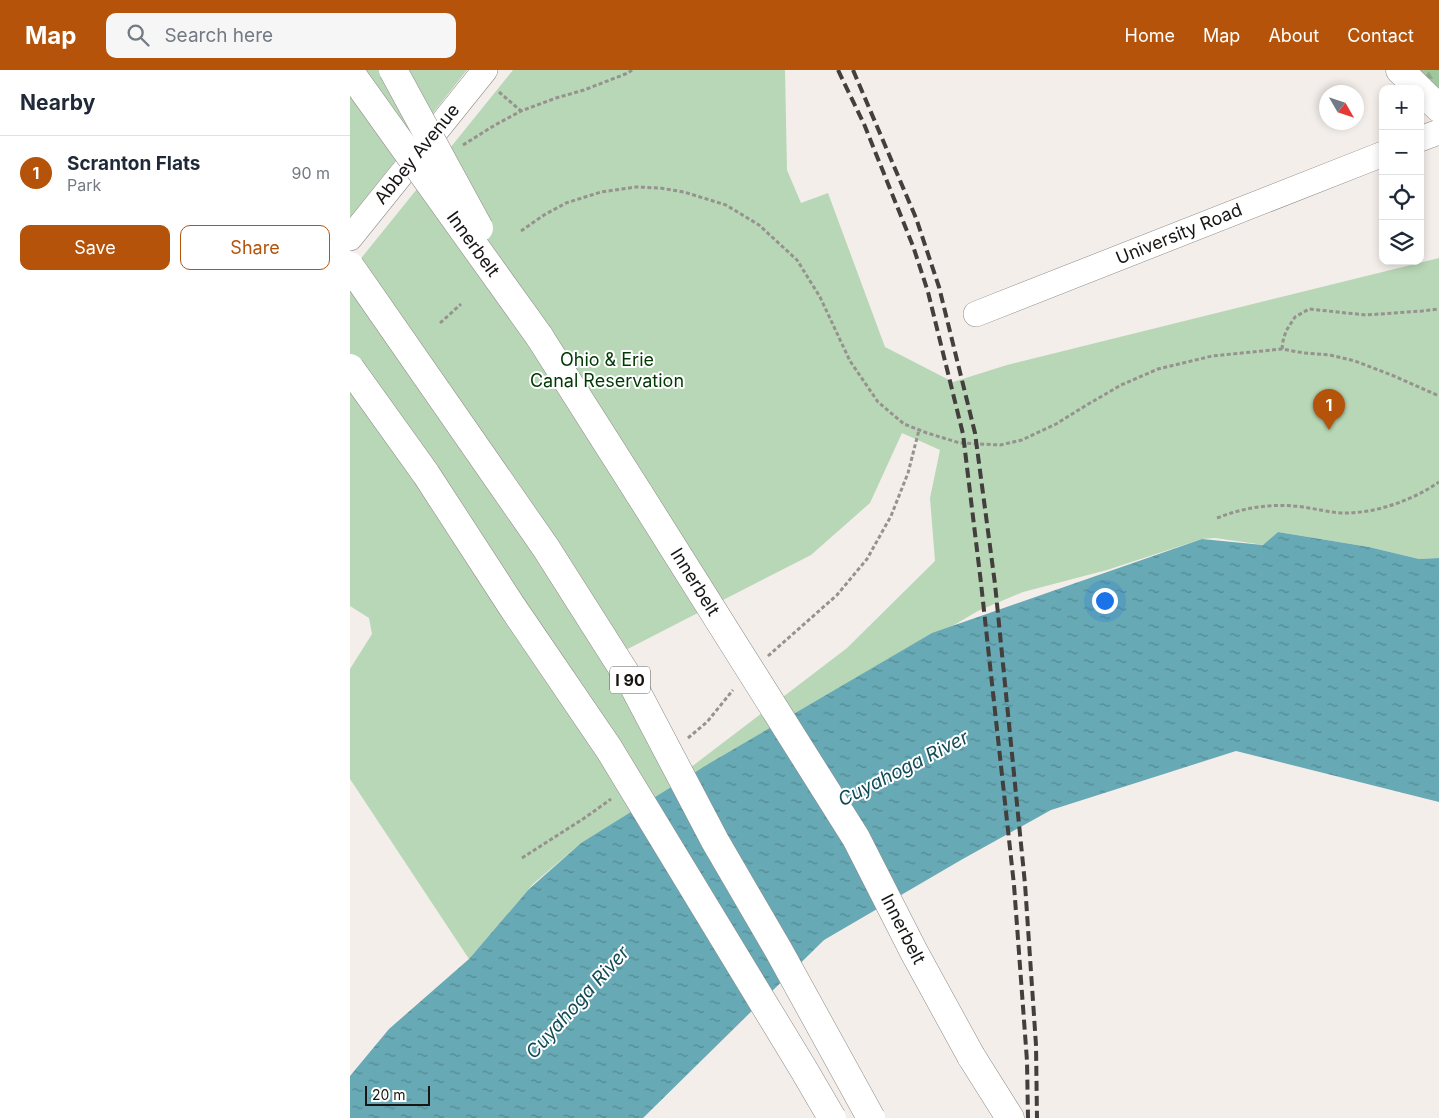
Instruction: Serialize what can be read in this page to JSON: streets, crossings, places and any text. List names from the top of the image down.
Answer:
{
  "streets": {
    "main road": ["Innerbelt", "I 90"],
    "street": ["Abbey Avenue", "University Road"]
  },
  "water": ["Cuyahoga River"],
  "parks": ["Ohio & Erie Canal Reservation"],
  "scale_bar": "20 m",
  "north": "bottom right",
  "page": {
    "header": "Map",
    "search": "Search here",
    "nav": [
      "Home",
      "Map",
      "About",
      "Contact"
    ],
    "heading": "Nearby",
    "map_buttons": ["+", "−"],
    "list": [
      {
        "mark": "1",
        "name": "Scranton Flats",
        "note": "Park",
        "value": "90 m"
      }
    ],
    "buttons": ["Save", "Share"],
    "pins": "1",
    "scale": "20 m"
  }
}
